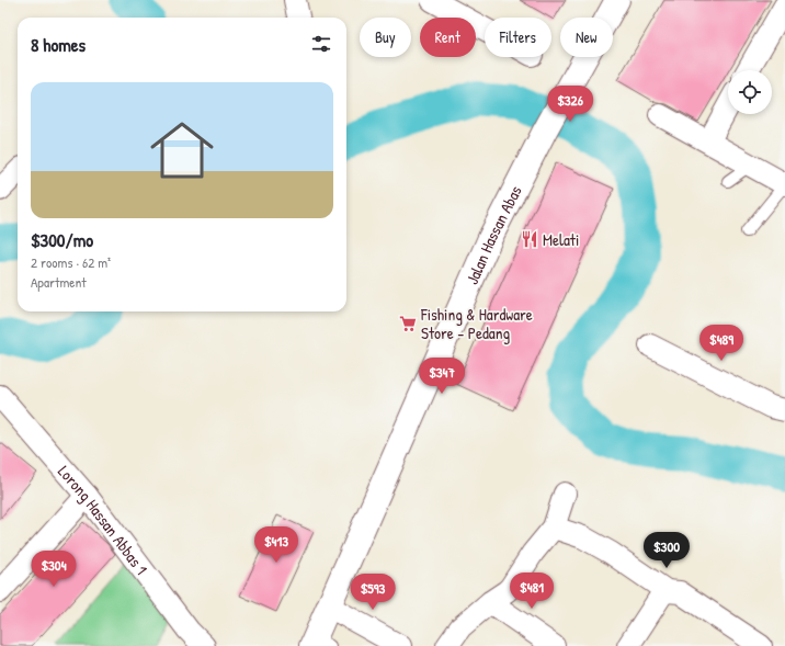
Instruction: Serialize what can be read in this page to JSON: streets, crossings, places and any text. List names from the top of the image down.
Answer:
{
  "streets": {
    "main road": ["Jalan Hassan Abas"],
    "street": ["Lorong Hassan Abbas 1"]
  },
  "places": {
    "restaurant": ["Melati"],
    "supermarket": ["Fishing & Hardware Store - Pedang"]
  },
  "page": {
    "chip": [
      "Buy",
      "Rent",
      "Filters",
      "New"
    ],
    "heading": "8 homes",
    "list": [
      {
        "name": "$300/mo",
        "note": "2 rooms · 62 m² · Apartment"
      }
    ],
    "price": [
      "$326",
      "$489",
      "$347",
      "$413",
      "$300",
      "$304",
      "$481",
      "$593"
    ]
  }
}
